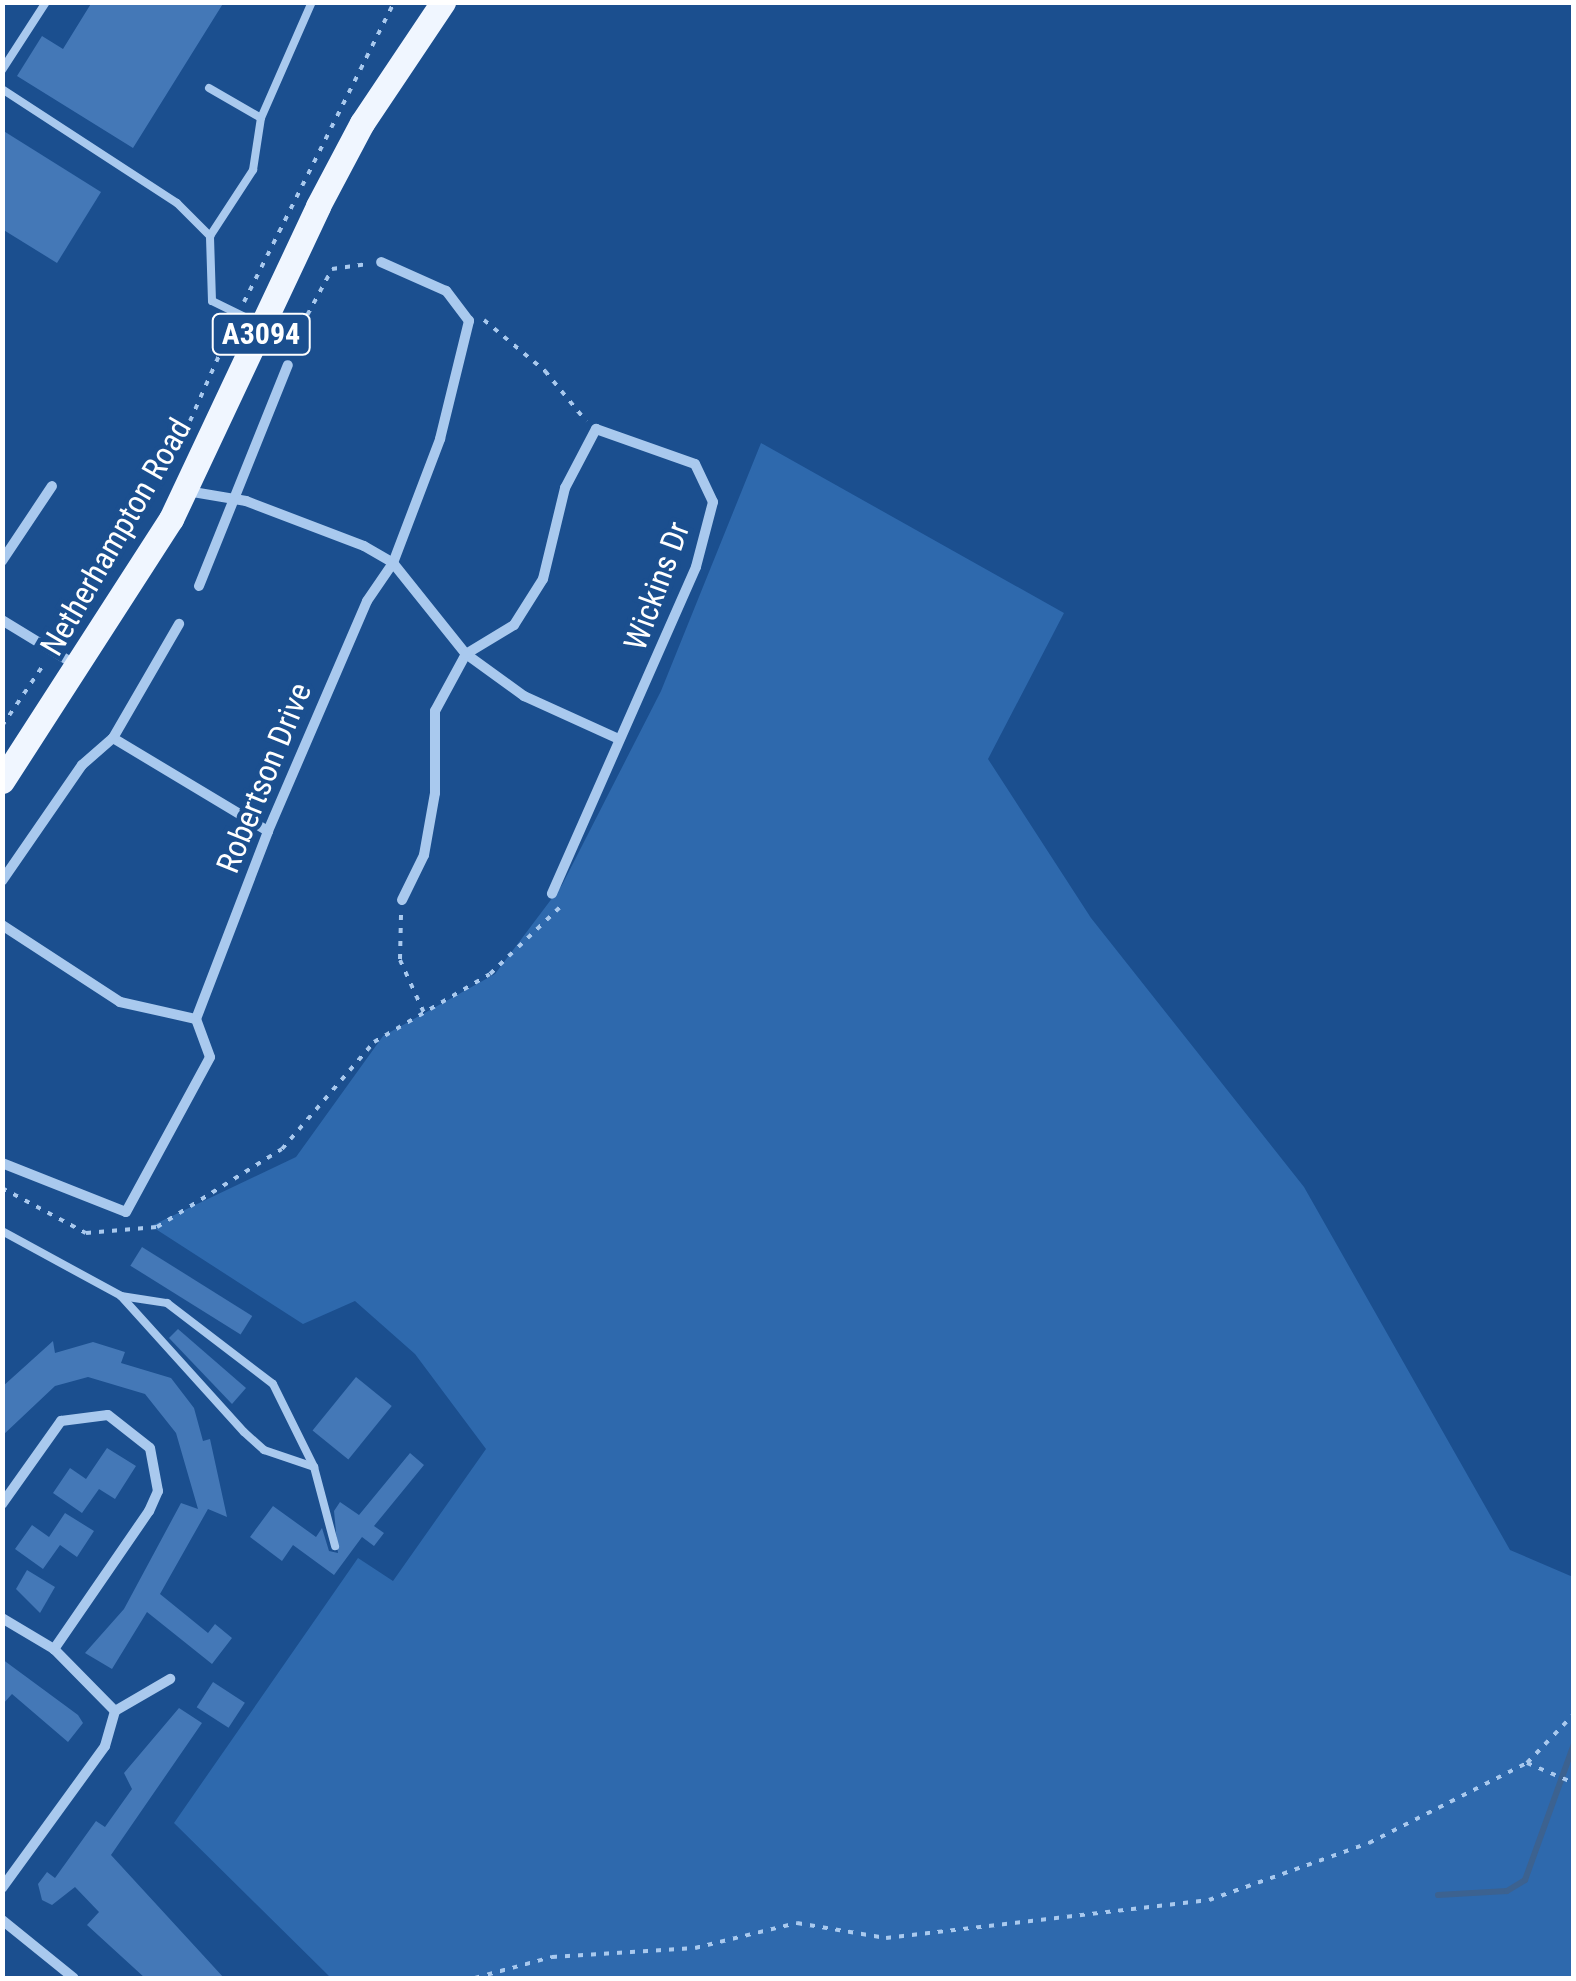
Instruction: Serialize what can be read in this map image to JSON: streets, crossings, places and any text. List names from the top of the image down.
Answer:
{
  "streets": {
    "main road": ["A3094", "Netherhampton Road"],
    "street": ["Wickins Dr", "Robertson Drive"]
  }
}
